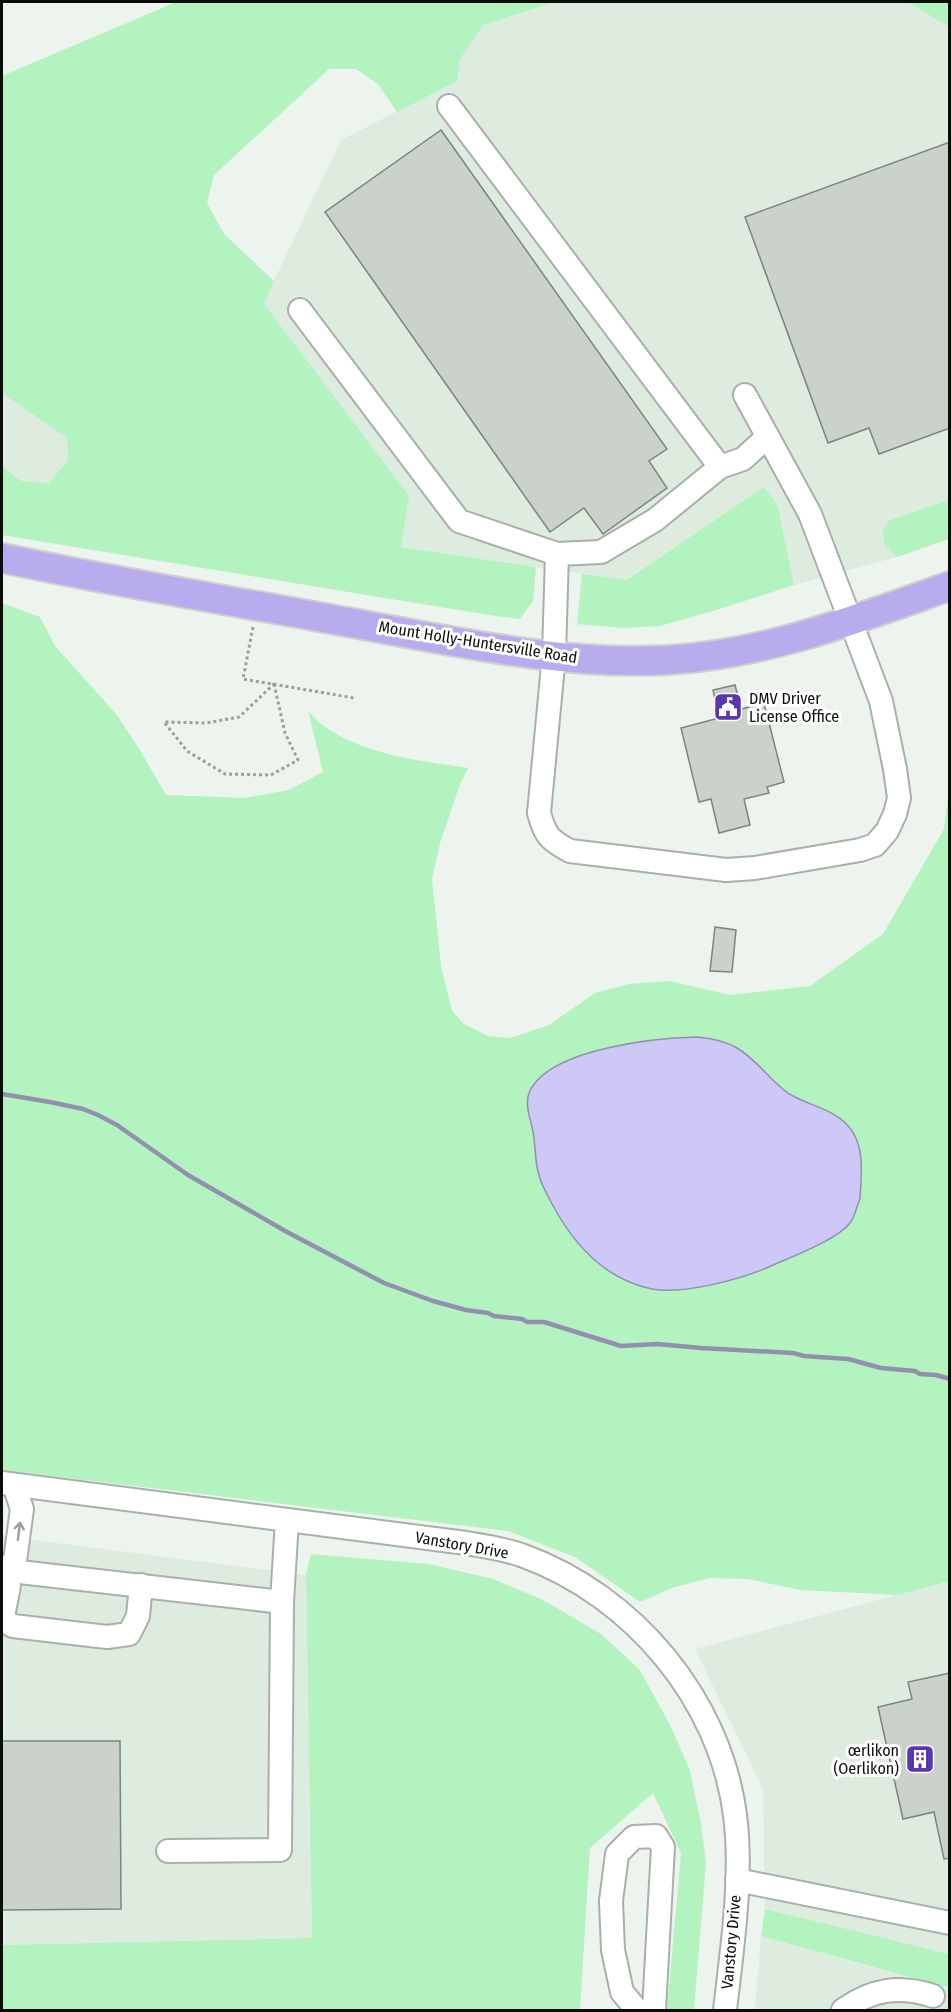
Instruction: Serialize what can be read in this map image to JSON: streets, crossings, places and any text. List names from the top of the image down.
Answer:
{
  "streets": {
    "main road": ["Mount Holly-Huntersville Road"],
    "street": ["Vanstory Drive"]
  },
  "places": {
    "public building": ["DMV Driver License Office"],
    "building": ["œrlikon (Oerlikon)"]
  }
}
